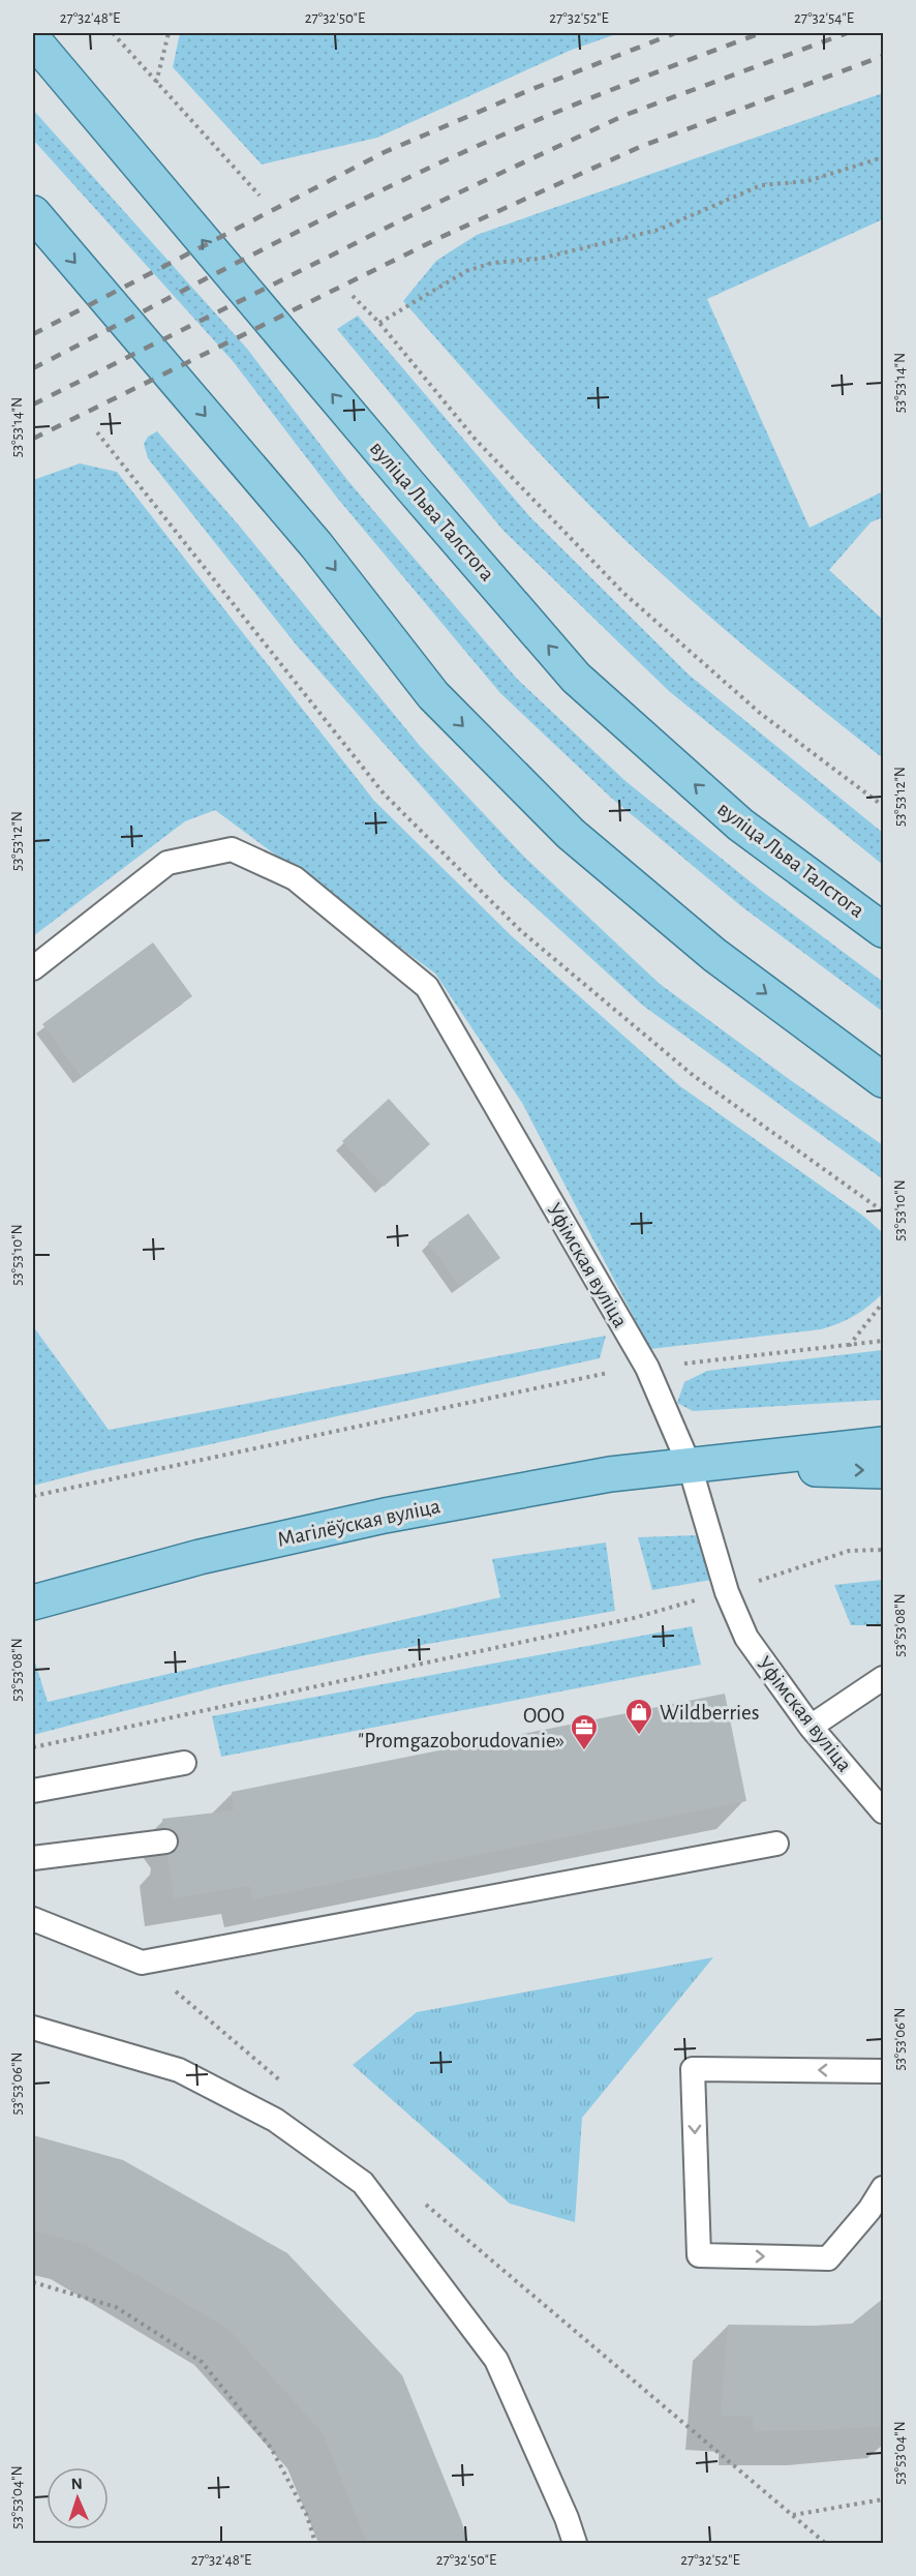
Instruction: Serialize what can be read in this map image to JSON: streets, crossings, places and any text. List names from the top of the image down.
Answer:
{
  "streets": {
    "main road": ["вуліца Льва Талстога", "Магілёўская вуліца"],
    "lane": ["Уфімская вуліца"]
  },
  "crossings": [
    ["Уфімская вуліца", "Магілёўская вуліца"]
  ],
  "places": {
    "shop": ["Wildberries"],
    "office": ["OOO \"Promgazoborudovanie»"]
  },
  "north": "top",
  "coordinates": [
    "27°32'48\"E",
    "27°32'50\"E",
    "27°32'52\"E",
    "27°32'54\"E",
    "53°53'14\"N",
    "53°53'12\"N",
    "53°53'10\"N",
    "53°53'08\"N",
    "53°53'06\"N",
    "53°53'04\"N"
  ]
}
